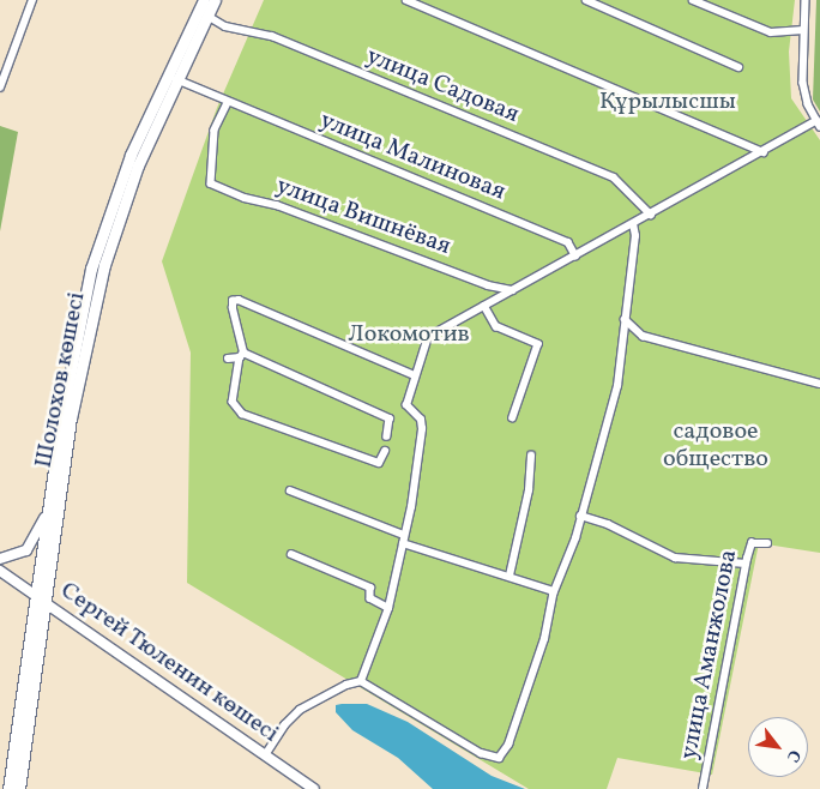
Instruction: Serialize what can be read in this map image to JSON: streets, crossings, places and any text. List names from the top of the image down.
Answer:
{
  "streets": {
    "highway": ["Шолохов көшесі", "Сергей Тюленин көшесі"],
    "street": [
      "улица Садовая",
      "улица Малиновая",
      "улица Вишнёвая",
      "улица Аманжолова"
    ]
  },
  "crossings": [
    ["улица Садовая", "Шолохов көшесі"],
    ["улица Малиновая", "улица Вишнёвая"],
    ["улица Малиновая", "Шолохов көшесі"],
    ["Шолохов көшесі", "Сергей Тюленин көшесі"]
  ],
  "parks": ["Құрылысшы", "Локомотив", "садовое общество"],
  "north": "bottom right"
}
